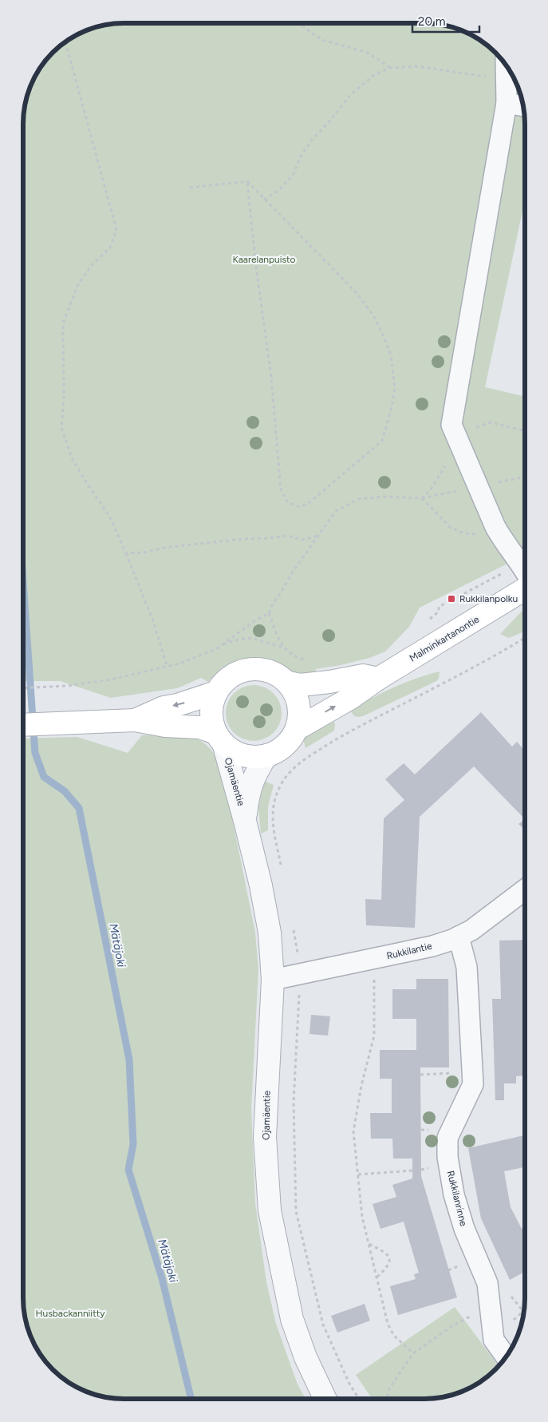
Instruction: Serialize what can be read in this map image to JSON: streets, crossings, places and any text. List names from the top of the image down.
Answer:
{
  "streets": {
    "main road": ["Malminkartanontie"],
    "street": ["Ojamäentie", "Rukkilantie", "Rukkilanrinne"]
  },
  "crossings": [
    ["Malminkartanontie", "Ojamäentie"],
    ["Ojamäentie", "Rukkilantie"],
    ["Rukkilantie", "Rukkilanrinne"]
  ],
  "one_way": ["Malminkartanontie"],
  "water": ["Mätäjoki"],
  "parks": ["Kaarelanpuisto", "Husbackanniitty"],
  "places": {
    "transit": ["Rukkilanpolku"]
  },
  "scale_bar": "20 m"
}
